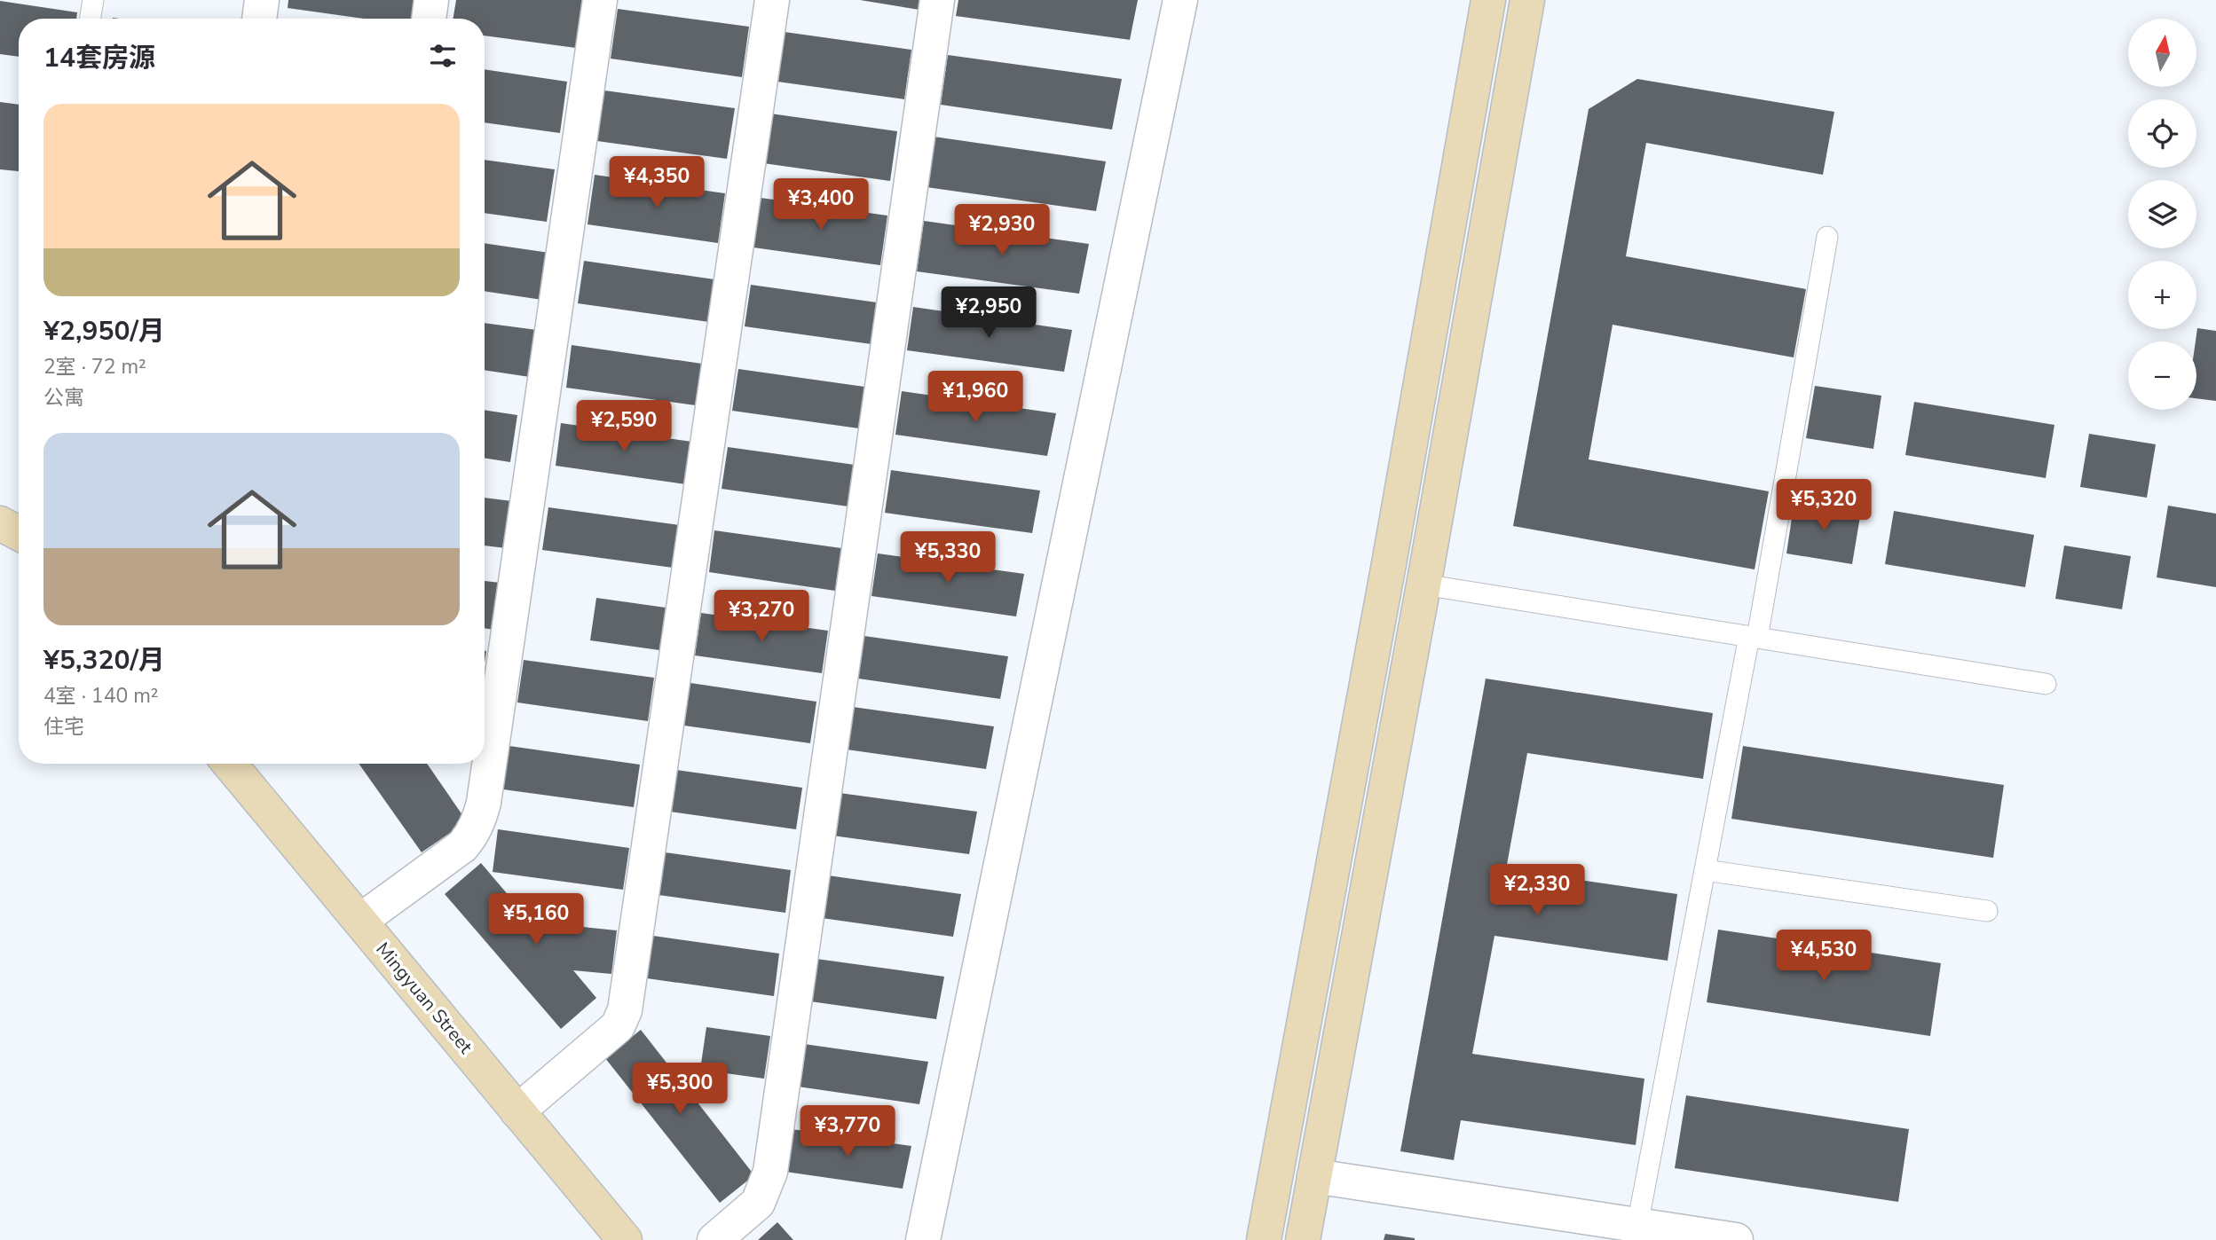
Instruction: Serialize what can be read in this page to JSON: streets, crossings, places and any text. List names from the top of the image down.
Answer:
{
  "streets": {
    "street": ["Mingyuan Street"]
  },
  "north": "top",
  "page": {
    "map_buttons": ["+", "−"],
    "heading": "14套房源",
    "list": [
      {
        "name": "¥2,950/月",
        "note": "2室 · 72 m² · 公寓"
      },
      {
        "name": "¥5,320/月",
        "note": "4室 · 140 m² · 住宅"
      }
    ],
    "price": [
      "¥4,350",
      "¥3,400",
      "¥2,930",
      "¥2,950",
      "¥1,960",
      "¥2,590",
      "¥5,320",
      "¥5,330",
      "¥3,270",
      "¥2,330",
      "¥5,160",
      "¥4,530",
      "¥5,300",
      "¥3,770"
    ]
  }
}
